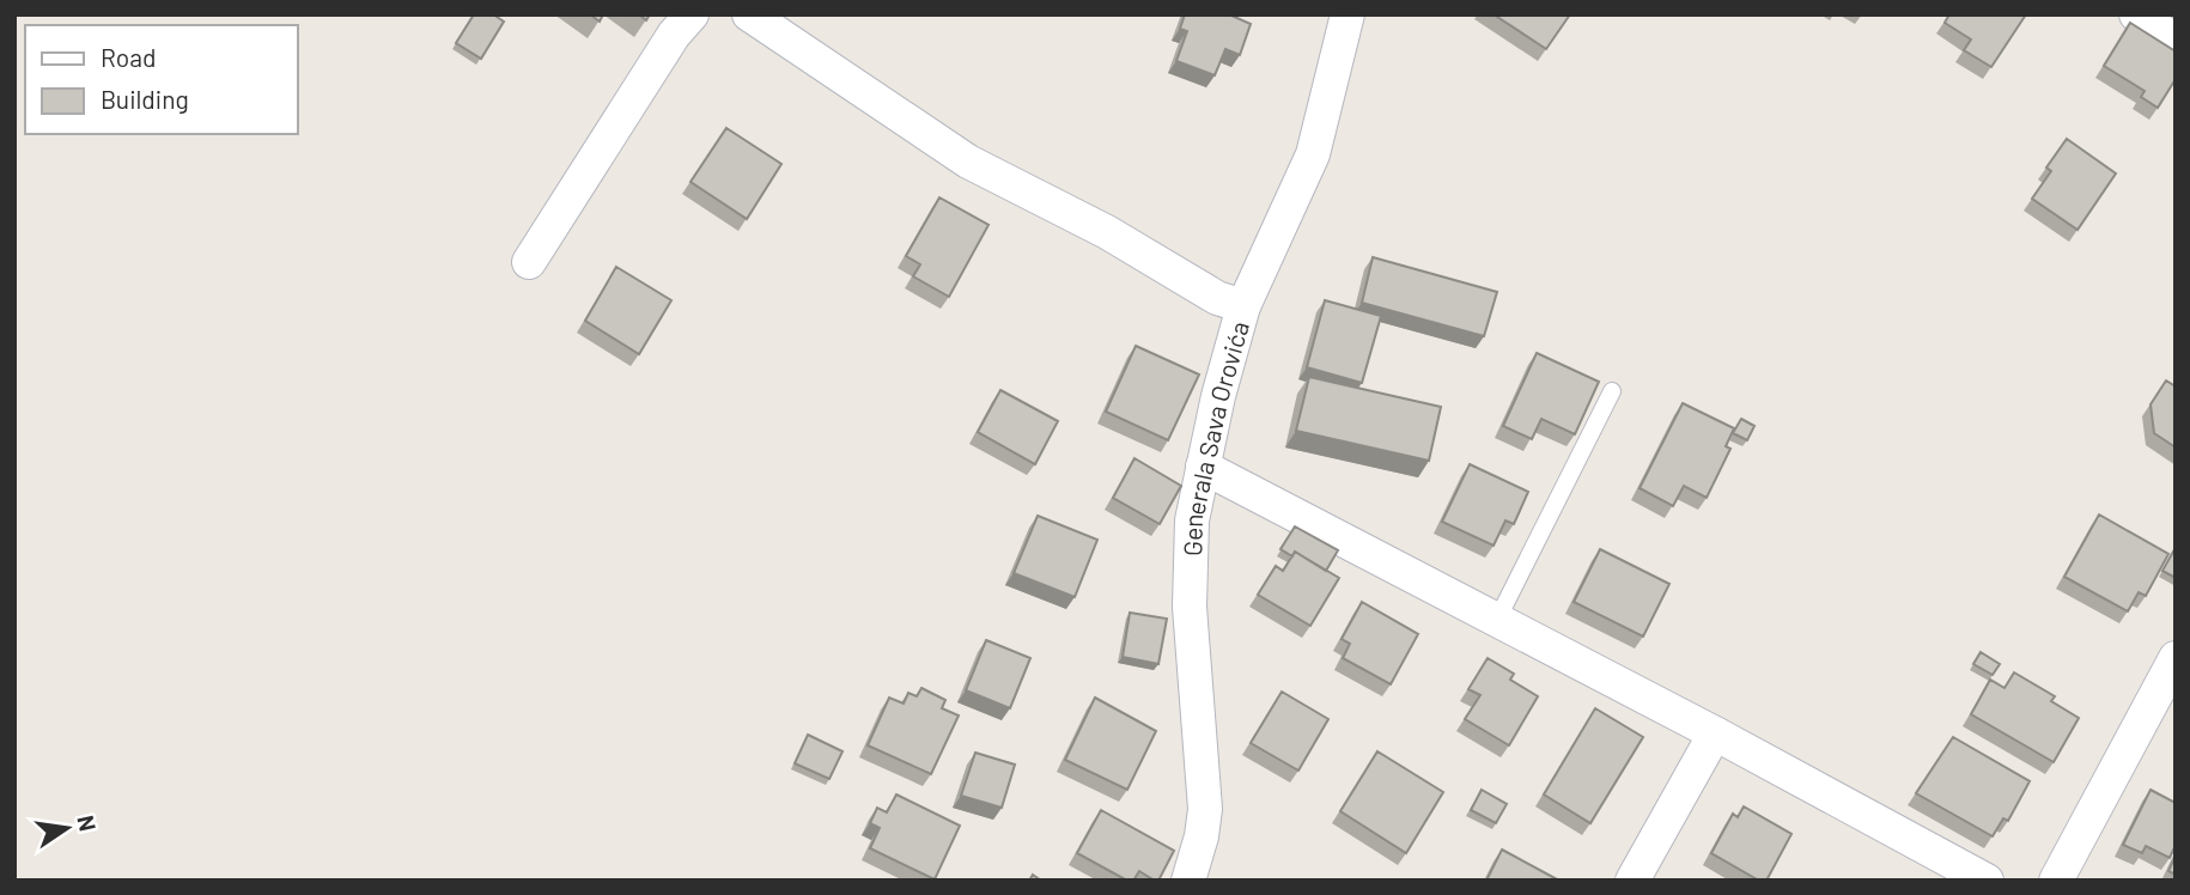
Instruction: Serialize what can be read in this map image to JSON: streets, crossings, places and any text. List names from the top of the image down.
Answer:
{
  "streets": {
    "street": ["Generala Sava Orovića"]
  },
  "legend": ["Road", "Building"],
  "north": "right"
}
